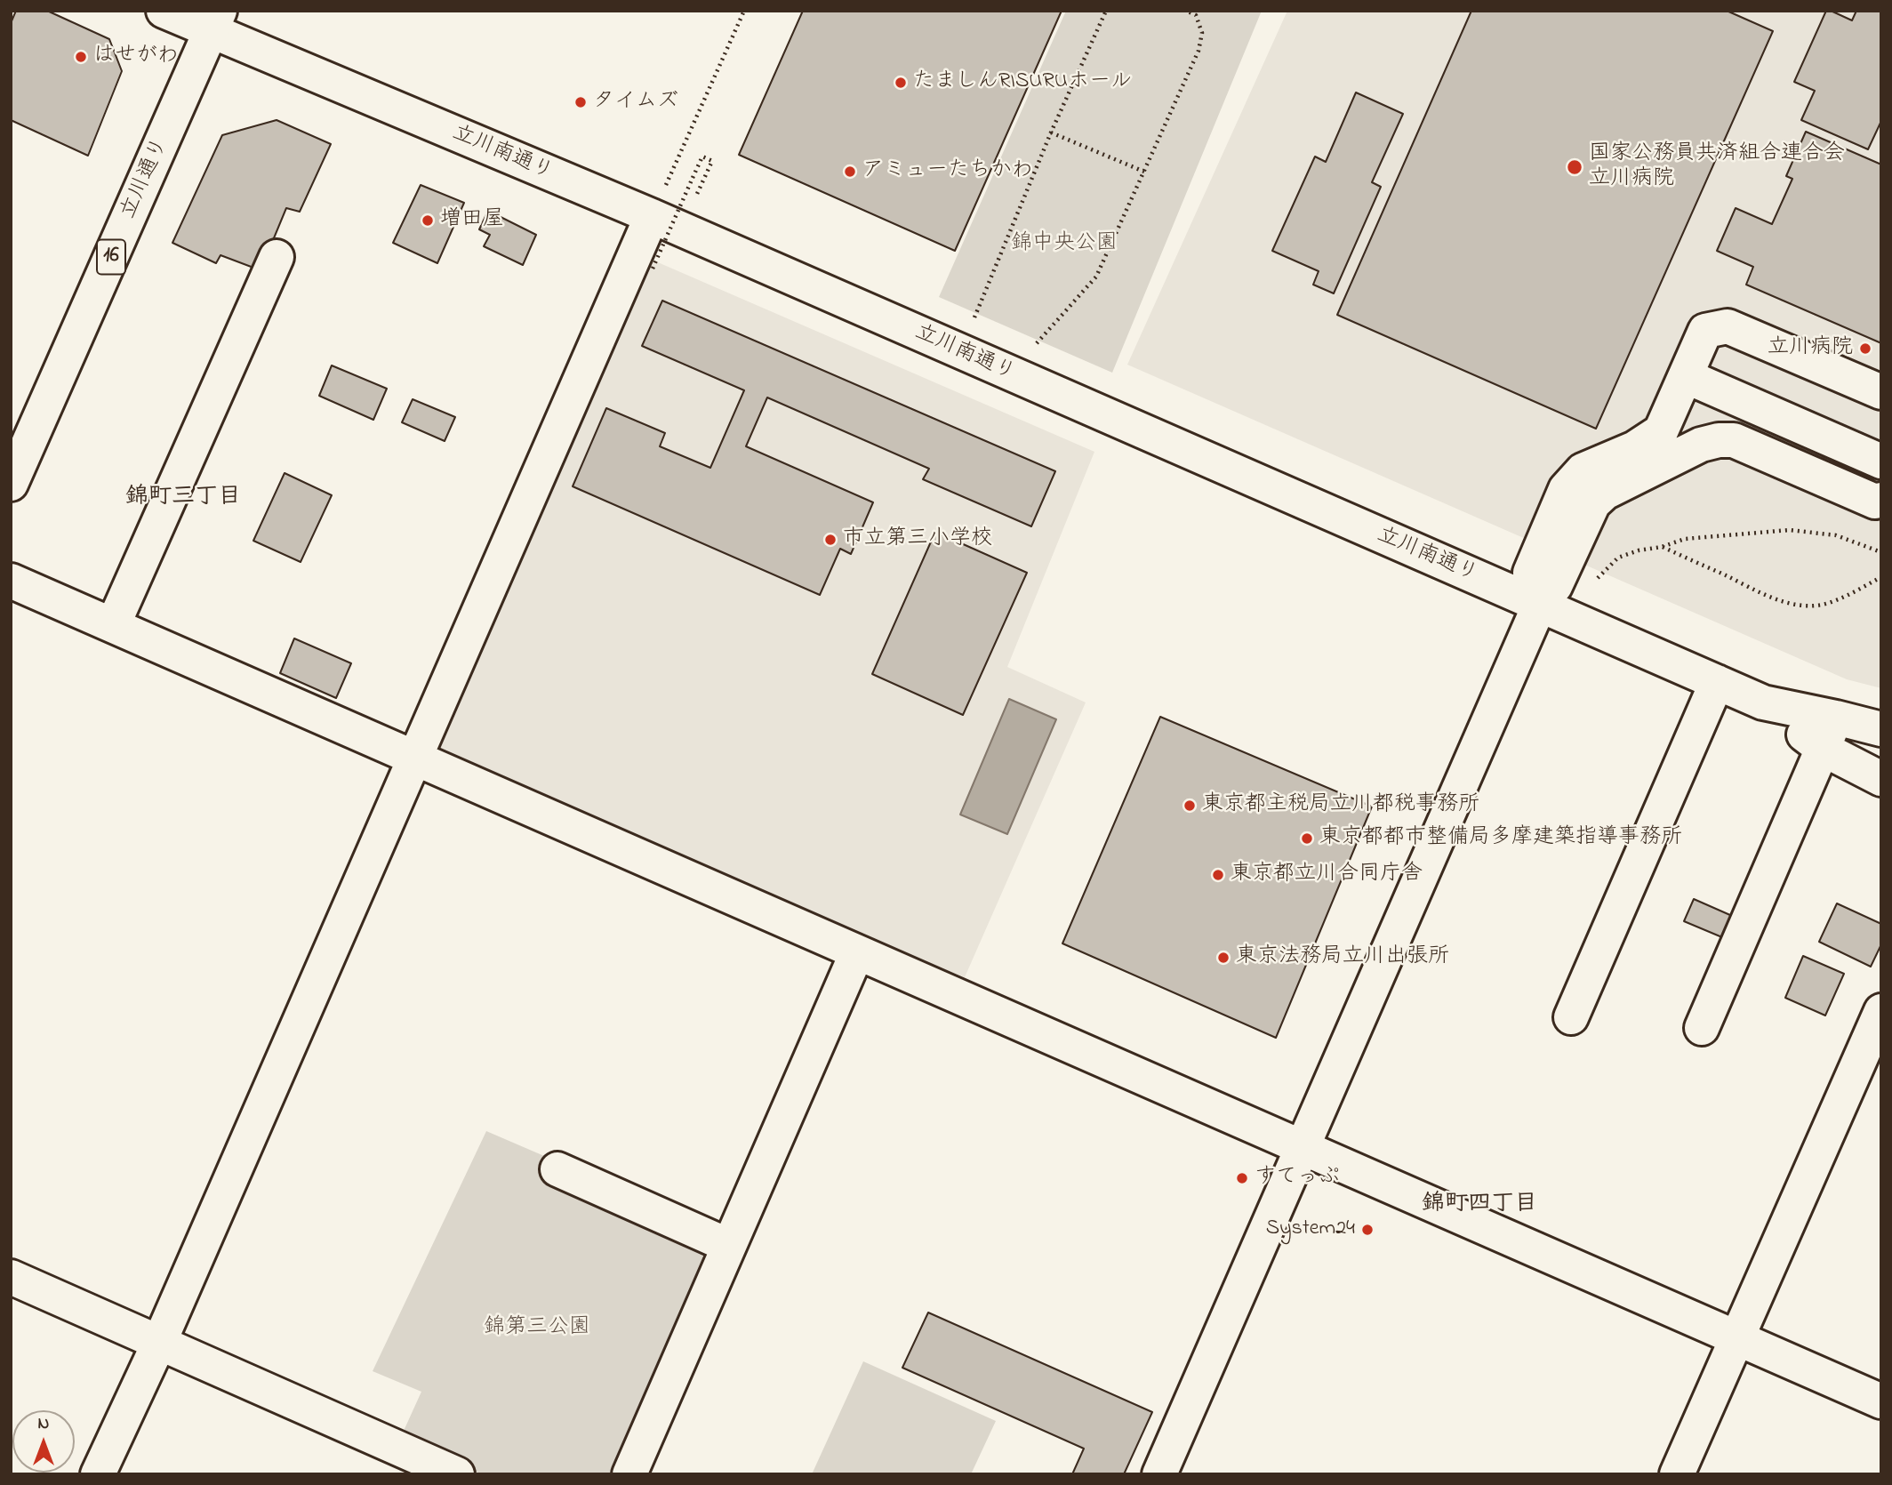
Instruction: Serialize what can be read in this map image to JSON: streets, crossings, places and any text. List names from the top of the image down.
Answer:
{
  "streets": {
    "street": ["立川南通り", "立川通り", "16"]
  },
  "crossings": [
    ["立川南通り", "立川通り"]
  ],
  "districts": ["錦町三丁目", "錦町四丁目"],
  "parks": ["錦中央公園", "錦第三公園"],
  "places": [
    "はせがわ",
    "たましんRISURUホール",
    "タイムズ",
    "国家公務員共済組合連合会 立川病院",
    "アミューたちかわ",
    "増田屋",
    "立川病院",
    "市立第三小学校",
    "東京都主税局立川都税事務所",
    "東京都都市整備局多摩建築指導事務所",
    "東京都立川合同庁舎",
    "東京法務局立川出張所",
    "すてっぷ",
    "System24"
  ],
  "north": "top"
}
